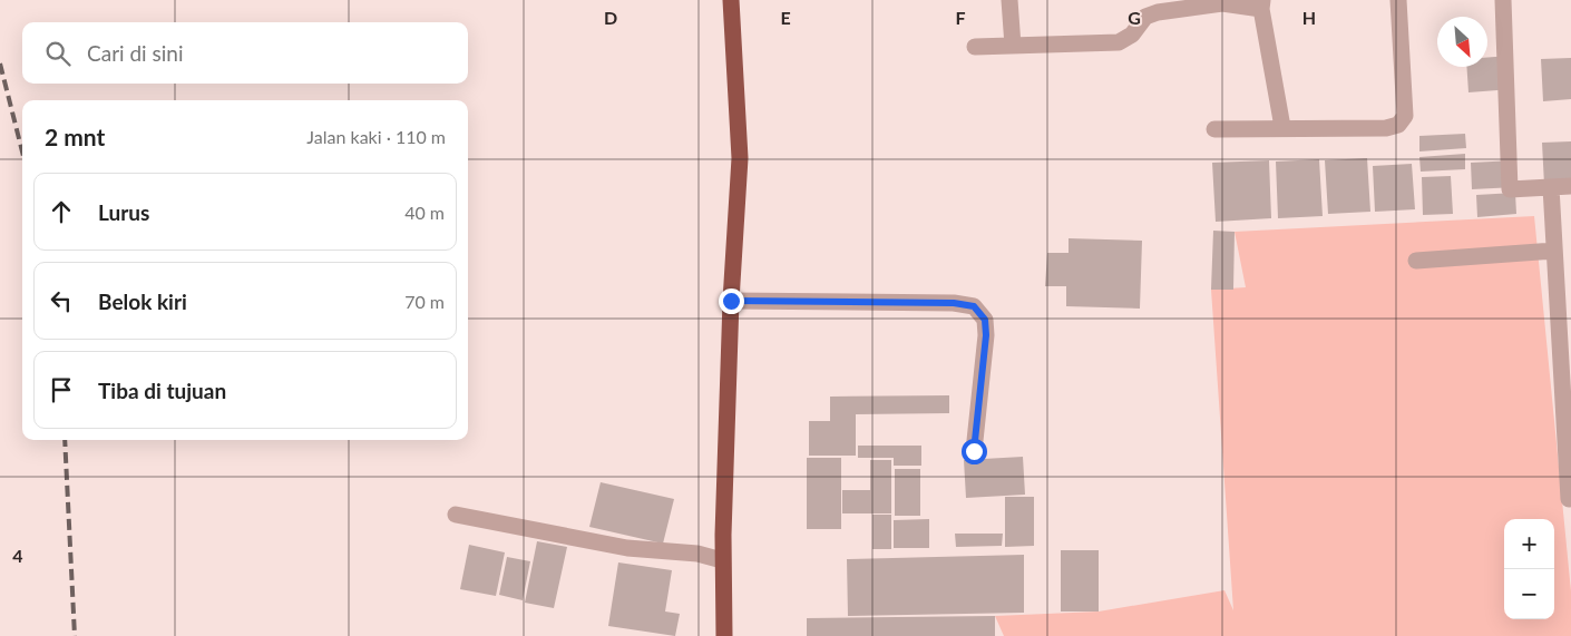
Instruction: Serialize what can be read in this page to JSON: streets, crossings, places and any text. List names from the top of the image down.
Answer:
{
  "north": "bottom right",
  "page": {
    "search": "Cari di sini",
    "heading": ["2 mnt", "Jalan kaki · 110 m"],
    "list": [
      ["Lurus", "40 m"],
      ["Belok kiri", "70 m"],
      "Tiba di tujuan"
    ],
    "map_buttons": ["+", "−"]
  },
  "grid": {
    "columns": [
      "D",
      "E",
      "F",
      "G",
      "H"
    ],
    "rows": ["4"]
  }
}
